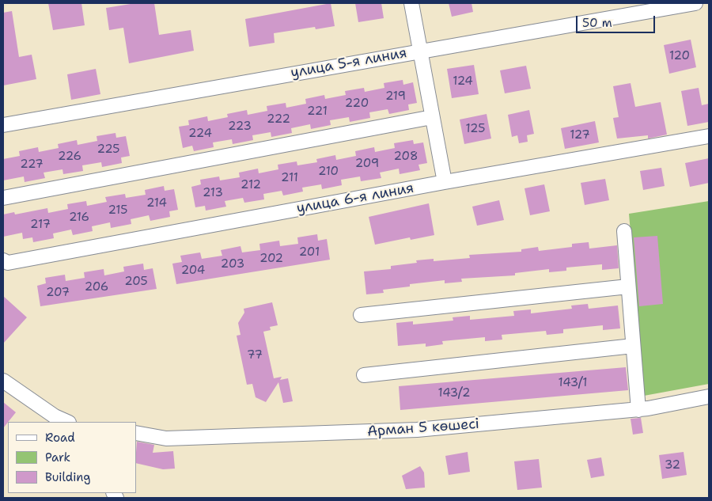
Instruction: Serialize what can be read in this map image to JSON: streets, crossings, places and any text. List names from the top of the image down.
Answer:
{
  "streets": {
    "street": ["улица 5-я линия", "улица 6-я линия", "Арман 5 көшесі"]
  },
  "house_numbers": [
    "120",
    "124",
    "219",
    "220",
    "221",
    "222",
    "223",
    "125",
    "224",
    "127",
    "225",
    "226",
    "208",
    "209",
    "227",
    "210",
    "211",
    "212",
    "213",
    "214",
    "215",
    "216",
    "217",
    "201",
    "202",
    "203",
    "204",
    "205",
    "206",
    "207",
    "77",
    "143/1",
    "143/2",
    "32"
  ],
  "legend": ["Road", "Park", "Building"],
  "scale_bar": "50 m"
}
